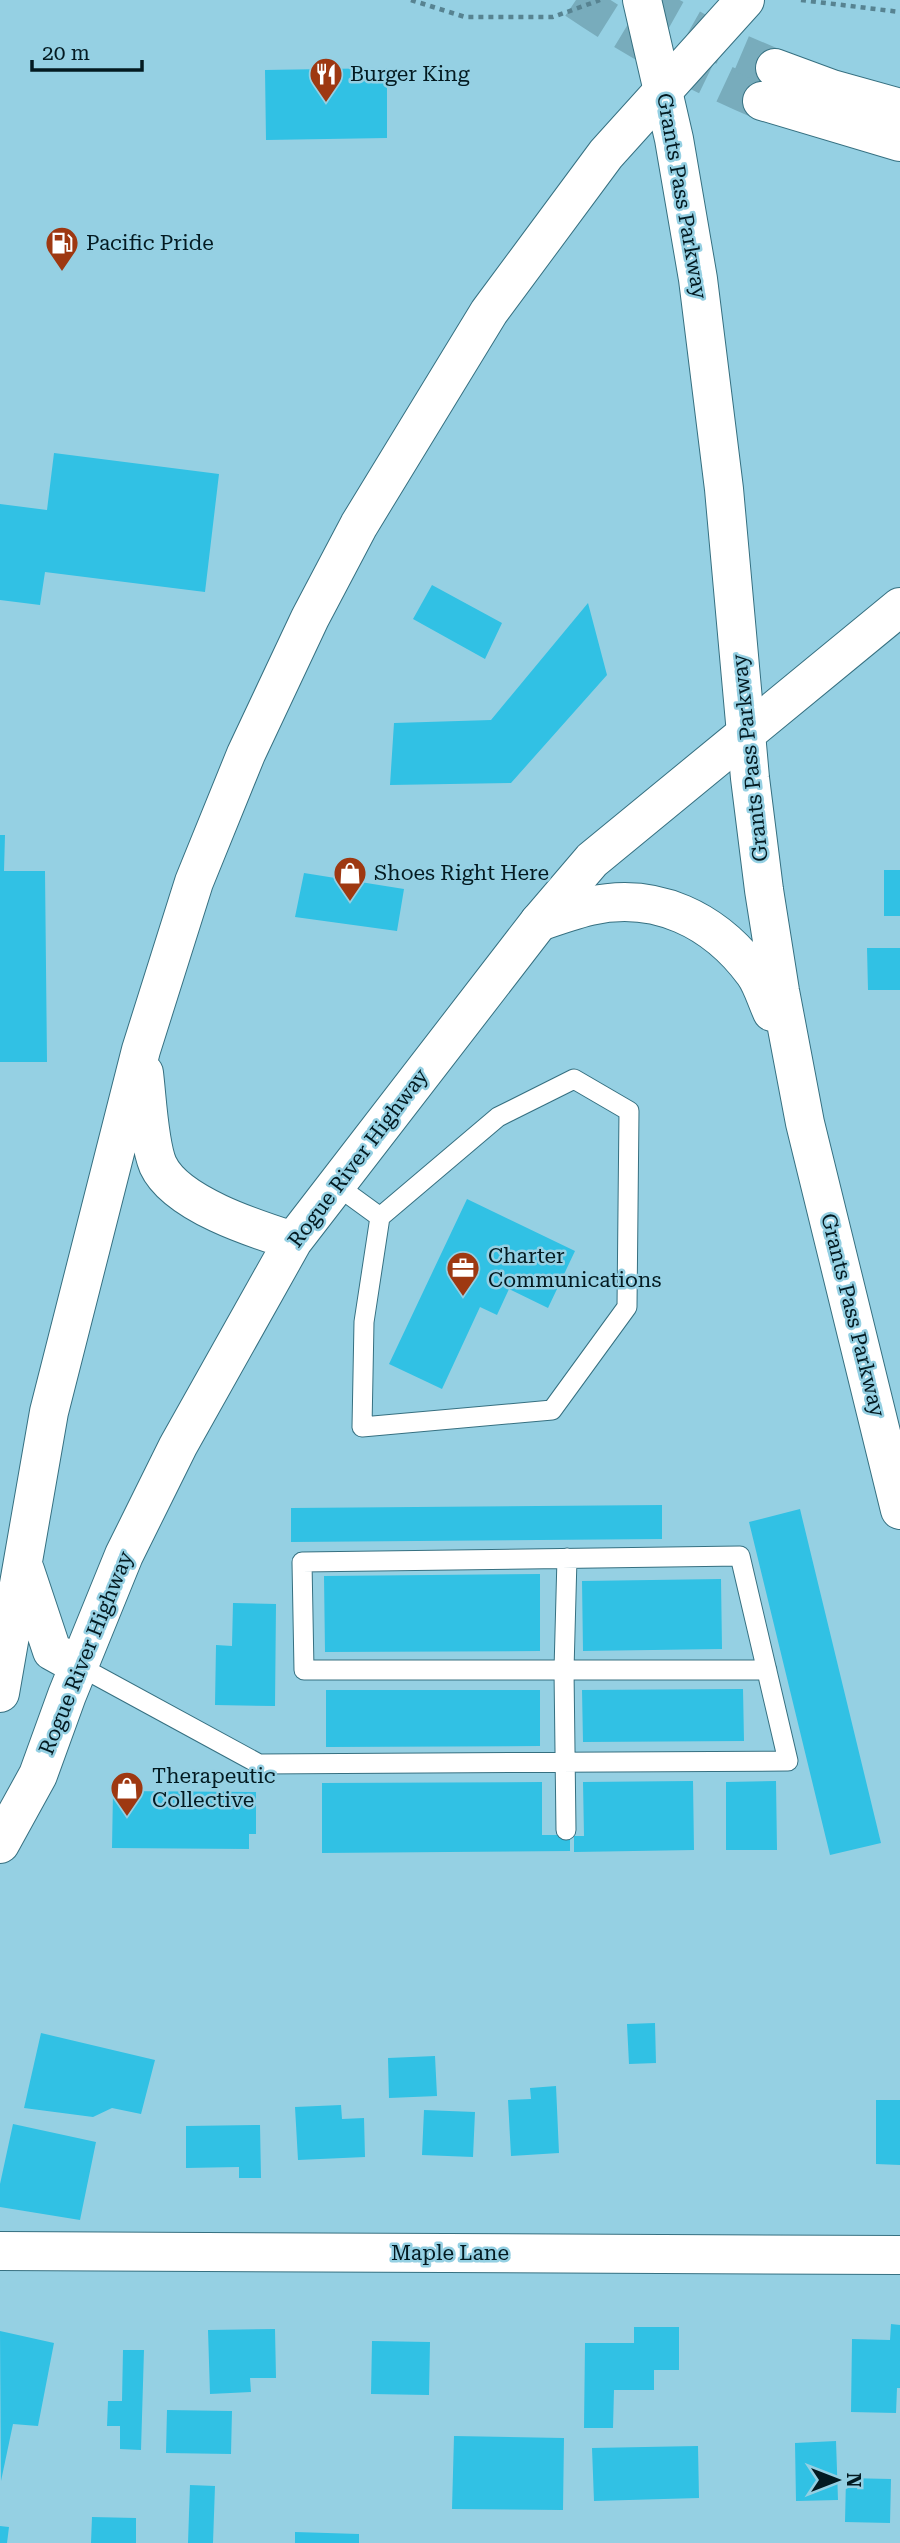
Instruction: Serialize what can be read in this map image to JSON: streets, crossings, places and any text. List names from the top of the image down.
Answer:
{
  "streets": {
    "main road": ["Grants Pass Parkway", "Rogue River Highway", "Maple Lane"]
  },
  "crossings": [
    ["Grants Pass Parkway", "Rogue River Highway"]
  ],
  "places": {
    "restaurant": ["Burger King"],
    "fuel station": ["Pacific Pride"],
    "shop": ["Shoes Right Here", "Therapeutic Collective"],
    "office": ["Charter Communications"]
  },
  "scale_bar": "20 m",
  "north": "right"
}
